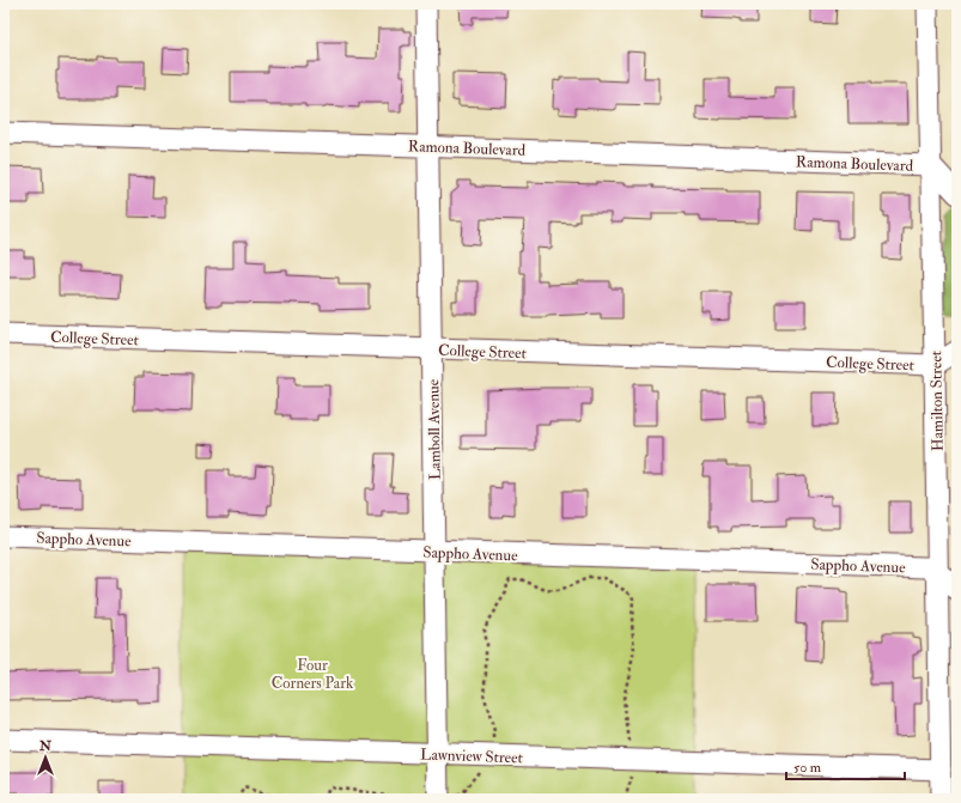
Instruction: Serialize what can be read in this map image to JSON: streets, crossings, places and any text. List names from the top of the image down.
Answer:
{
  "streets": {
    "street": [
      "Ramona Boulevard",
      "College Street",
      "Hamilton Street",
      "Lamboll Avenue",
      "Sappho Avenue",
      "Lawnview Street"
    ]
  },
  "crossings": [
    ["Ramona Boulevard", "Hamilton Street"],
    ["Ramona Boulevard", "Lamboll Avenue"],
    ["College Street", "Hamilton Street"],
    ["College Street", "Lamboll Avenue"],
    ["Hamilton Street", "Sappho Avenue"],
    ["Hamilton Street", "Lawnview Street"],
    ["Lamboll Avenue", "Sappho Avenue"],
    ["Lamboll Avenue", "Lawnview Street"]
  ],
  "parks": ["Four Corners Park"],
  "scale_bar": "50 m",
  "north": "top"
}
